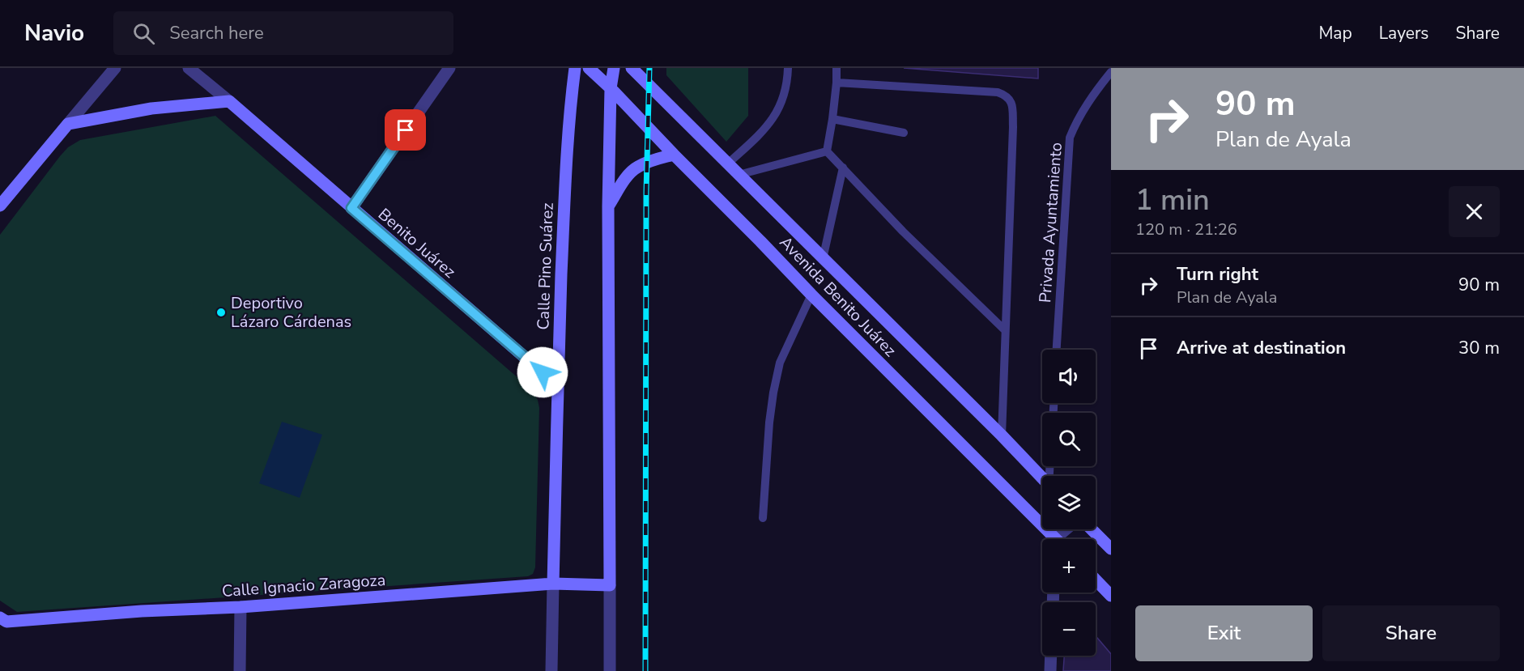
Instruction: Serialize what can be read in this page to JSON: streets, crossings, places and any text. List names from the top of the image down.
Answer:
{
  "streets": {
    "main road": [
      "Benito Juárez",
      "Calle Pino Suárez",
      "Avenida Benito Juárez",
      "Calle Ignacio Zaragoza"
    ],
    "lane": ["Privada Ayuntamiento"]
  },
  "crossings": [
    ["Benito Juárez", "Calle Pino Suárez"],
    ["Calle Pino Suárez", "Calle Ignacio Zaragoza"]
  ],
  "places": ["Deportivo Lázaro Cárdenas"],
  "page": {
    "header": "Navio",
    "search": "Search here",
    "nav": ["Map", "Layers", "Share"],
    "turn": ["90 m", "Plan de Ayala"],
    "heading": ["1 min", "120 m · 21:26"],
    "list": [
      {
        "name": "Turn right",
        "note": "Plan de Ayala",
        "value": "90 m"
      },
      {
        "name": "Arrive at destination",
        "value": "30 m"
      }
    ],
    "map_buttons": ["+", "−"],
    "buttons": ["Exit", "Share"]
  }
}
